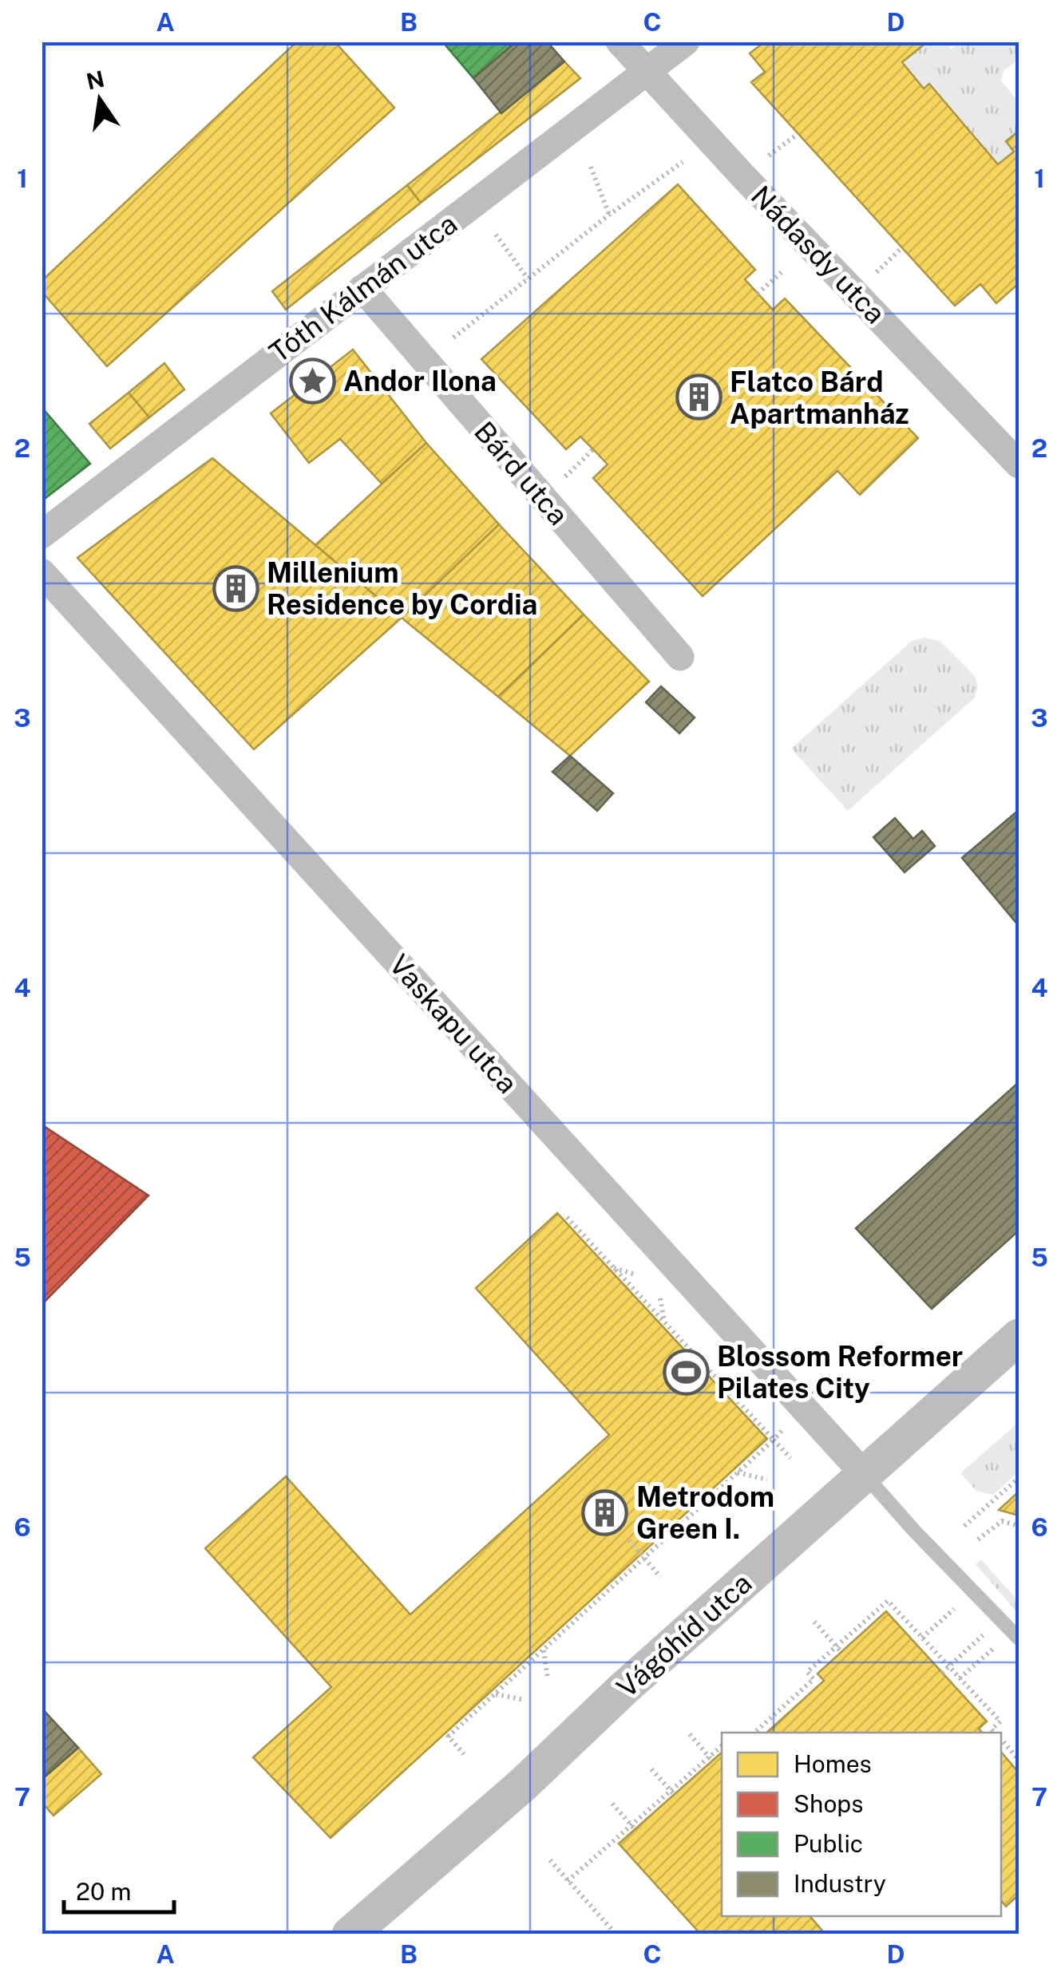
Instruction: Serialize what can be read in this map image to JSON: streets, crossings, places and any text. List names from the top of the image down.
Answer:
{
  "streets": {
    "street": [
      "Nádasdy utca",
      "Tóth Kálmán utca",
      "Bárd utca",
      "Vaskapu utca",
      "Vágóhíd utca"
    ]
  },
  "crossings": [
    ["Nádasdy utca", "Tóth Kálmán utca"],
    ["Tóth Kálmán utca", "Bárd utca"],
    ["Vaskapu utca", "Vágóhíd utca"]
  ],
  "places": {
    "place": ["Andor Ilona"],
    "building": ["Flatco Bárd Apartmanház", "Millenium Residence by Cordia", "Metrodom Green I."],
    "sports": ["Blossom Reformer Pilates City"]
  },
  "legend": [
    "Homes",
    "Shops",
    "Public",
    "Industry"
  ],
  "scale_bar": "20 m",
  "north": "top",
  "grid": {
    "columns": [
      "A",
      "B",
      "C",
      "D"
    ],
    "rows": [
      "1",
      "2",
      "3",
      "4",
      "5",
      "6",
      "7"
    ]
  }
}
